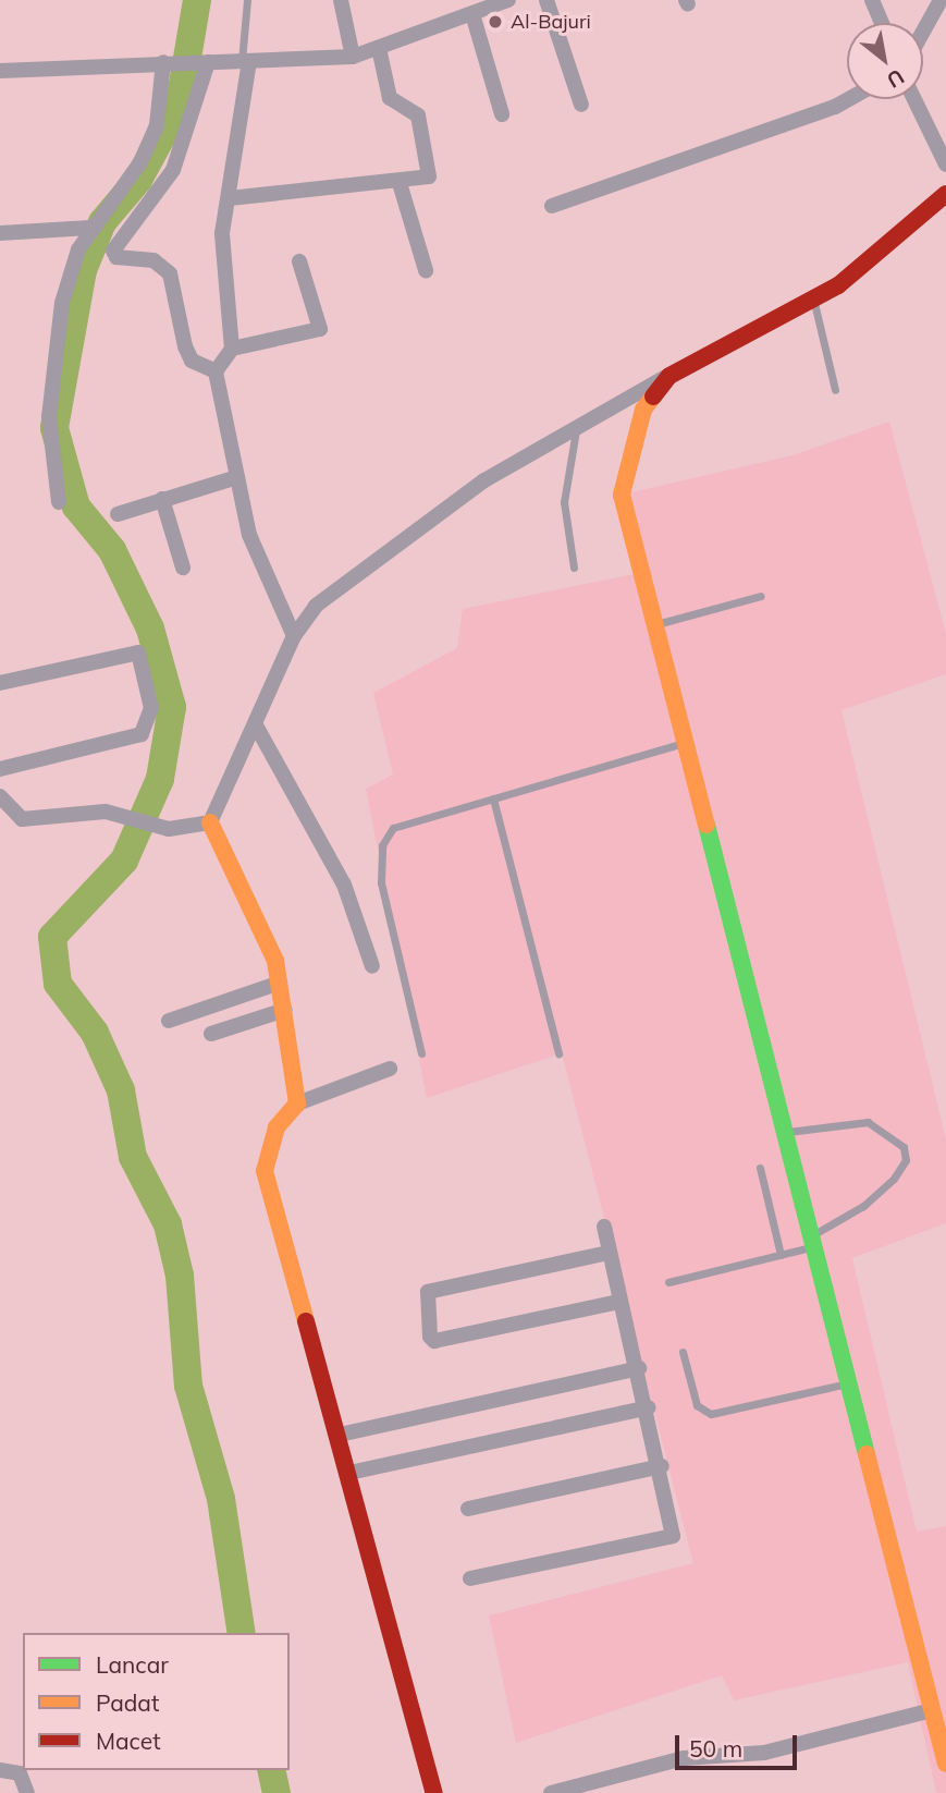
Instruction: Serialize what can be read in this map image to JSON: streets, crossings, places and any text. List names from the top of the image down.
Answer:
{
  "places": ["Al-Bajuri"],
  "legend": ["Lancar", "Padat", "Macet"],
  "scale_bar": "50 m",
  "north": "bottom right"
}
